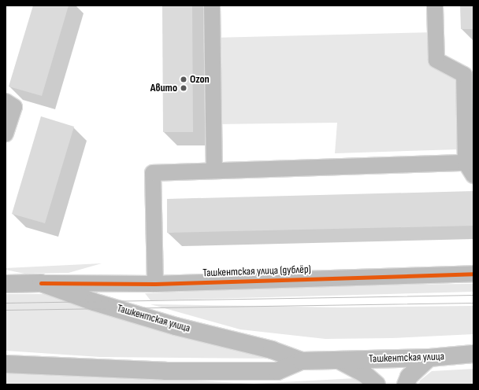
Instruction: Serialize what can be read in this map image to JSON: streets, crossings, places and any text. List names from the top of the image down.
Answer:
{
  "streets": {
    "main road": ["Ташкентская улица"],
    "street": ["Ташкентская улица (дублёр)"]
  },
  "crossings": [
    ["Ташкентская улица (дублёр)", "Ташкентская улица"]
  ],
  "places": ["Ozon", "Авито"]
}
